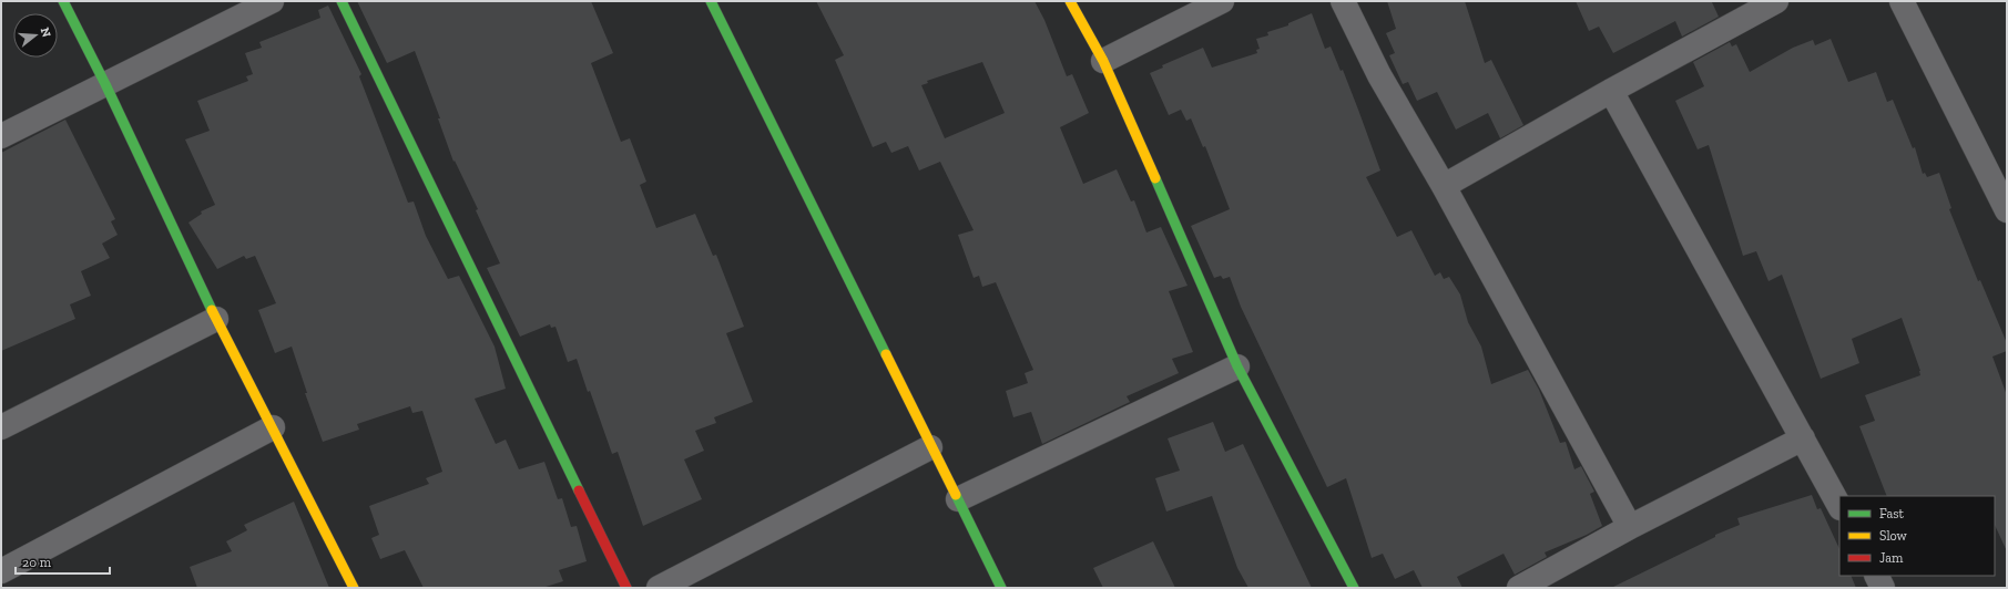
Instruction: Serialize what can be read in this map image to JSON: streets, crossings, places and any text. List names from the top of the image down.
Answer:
{
  "legend": ["Fast", "Slow", "Jam"],
  "scale_bar": "20 m",
  "north": "right"
}
